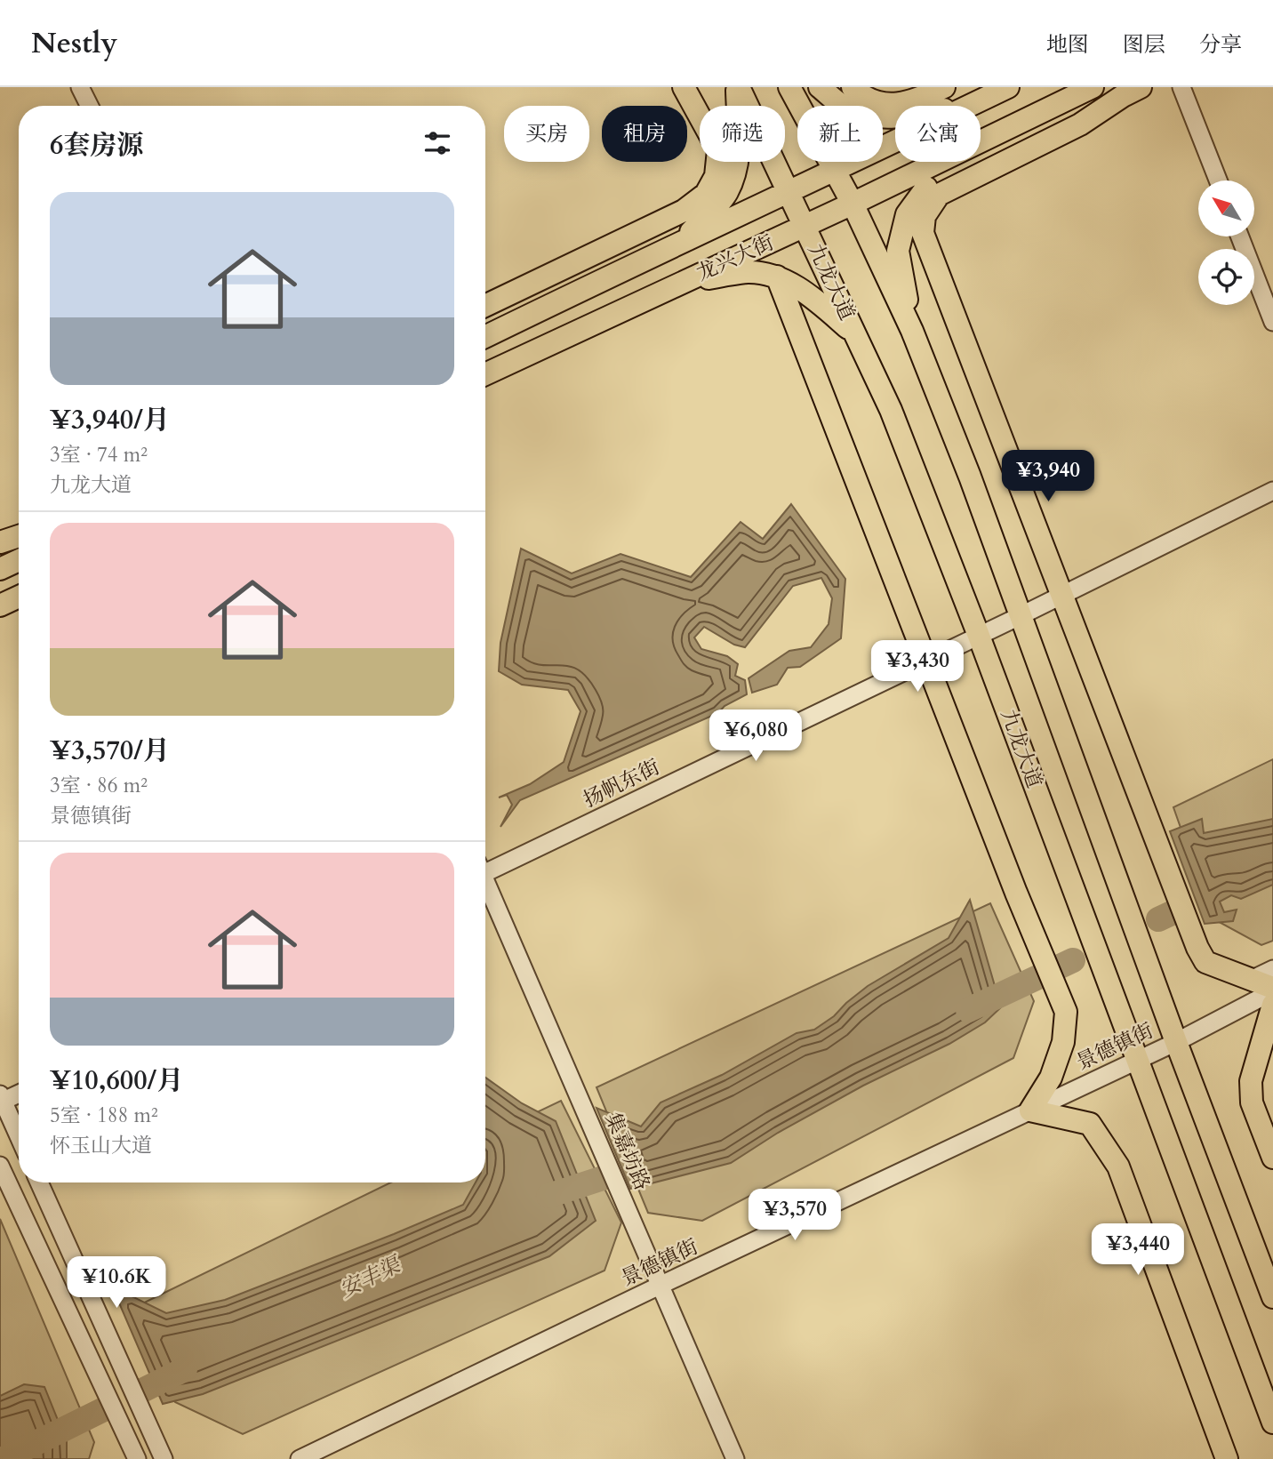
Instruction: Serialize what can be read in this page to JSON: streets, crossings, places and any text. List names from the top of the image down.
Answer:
{
  "streets": {
    "main road": ["龙兴大街", "九龙大道"],
    "street": ["扬帆东街", "景德镇街", "集嘉坊路"]
  },
  "crossings": [
    ["龙兴大街", "九龙大道"],
    ["九龙大道", "扬帆东街"],
    ["九龙大道", "景德镇街"],
    ["景德镇街", "集嘉坊路"]
  ],
  "water": ["安丰渠"],
  "north": "top left",
  "page": {
    "header": "Nestly",
    "nav": ["地图", "图层", "分享"],
    "chip": [
      "买房",
      "租房",
      "筛选",
      "新上",
      "公寓"
    ],
    "heading": "6套房源",
    "list": [
      {
        "name": "¥3,940/月",
        "note": "3室 · 74 m² · 九龙大道"
      },
      {
        "name": "¥3,570/月",
        "note": "3室 · 86 m² · 景德镇街"
      },
      {
        "name": "¥10,600/月",
        "note": "5室 · 188 m² · 怀玉山大道"
      }
    ],
    "price": [
      "¥3,940",
      "¥3,430",
      "¥6,080",
      "¥3,570",
      "¥3,440",
      "¥10.6K"
    ]
  }
}
